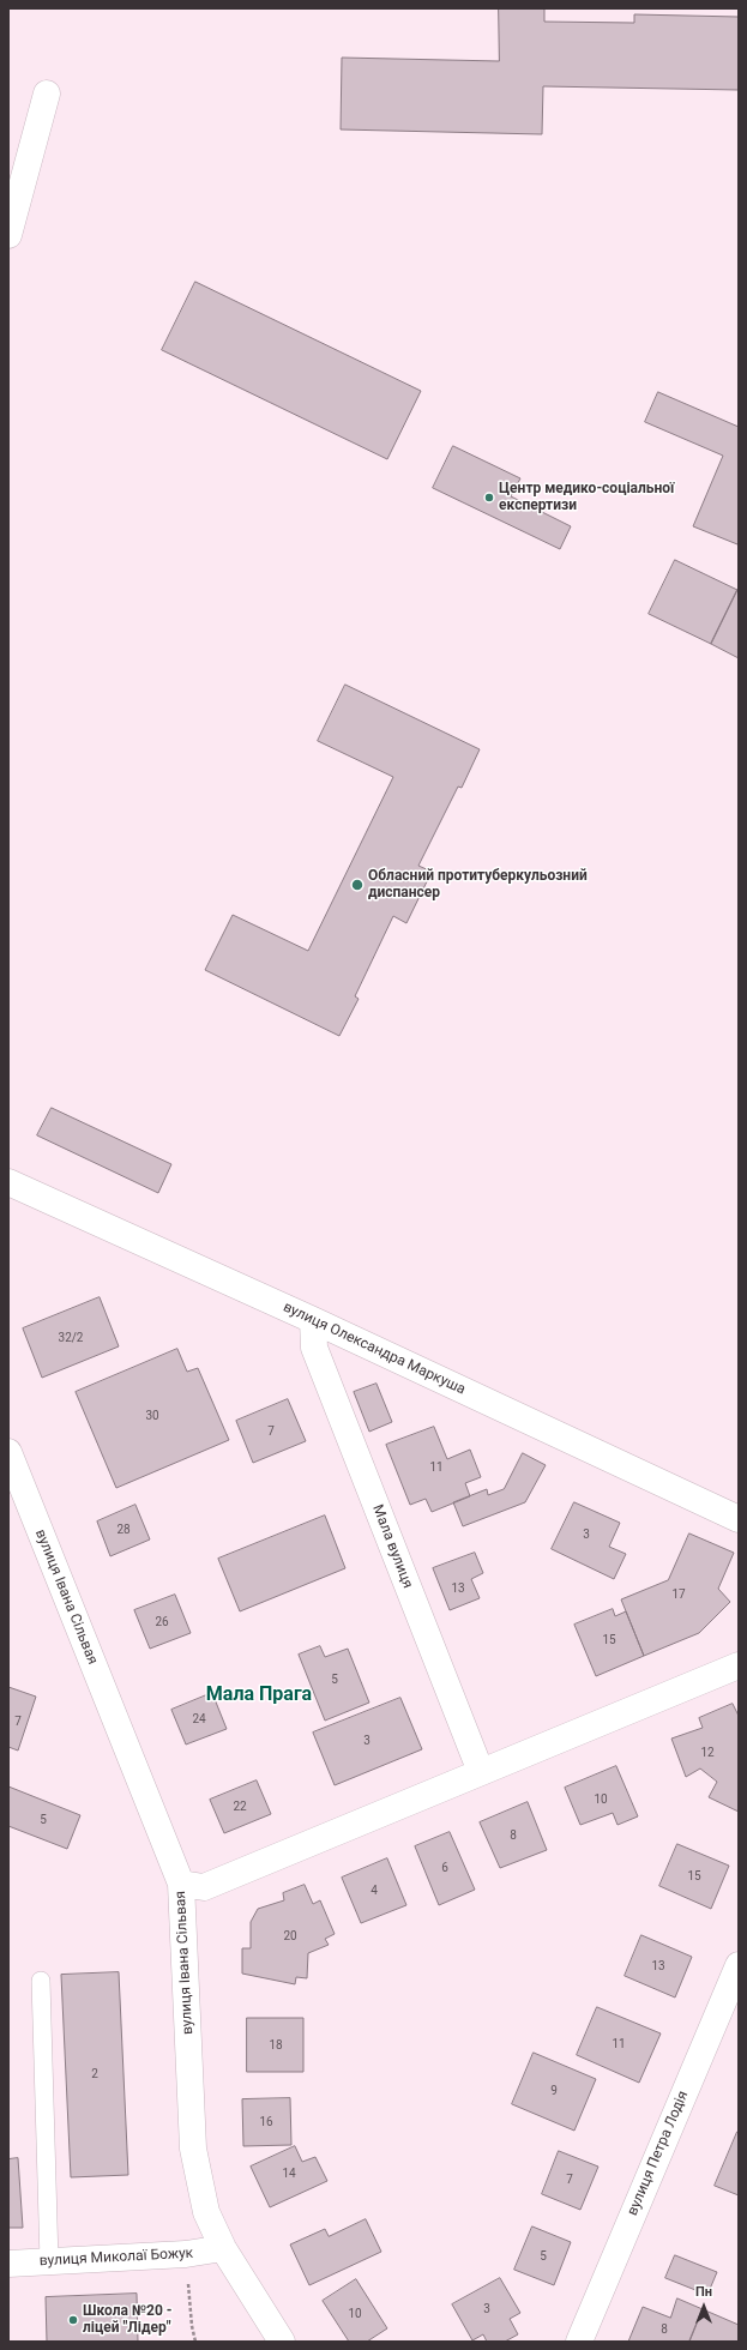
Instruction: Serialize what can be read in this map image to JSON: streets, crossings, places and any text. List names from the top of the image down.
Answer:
{
  "streets": {
    "street": [
      "вулиця Олександра Маркуша",
      "Мала вулиця",
      "вулиця Івана Сільвая",
      "вулиця Петра Лодія",
      "вулиця Миколаї Божук"
    ]
  },
  "crossings": [
    ["вулиця Олександра Маркуша", "Мала вулиця"],
    ["вулиця Івана Сільвая", "вулиця Миколаї Божук"]
  ],
  "districts": ["Мала Прага"],
  "places": ["Центр медико-соціальної експертизи", "Обласний протитуберкульозний диспансер", "Школа №20 - ліцей \"Лідер\""],
  "house_numbers": [
    "32/2",
    "30",
    "7",
    "11",
    "28",
    "3",
    "13",
    "17",
    "26",
    "15",
    "5",
    "24",
    "7",
    "3",
    "12",
    "10",
    "22",
    "5",
    "8",
    "6",
    "15",
    "4",
    "20",
    "13",
    "11",
    "18",
    "2",
    "9",
    "16",
    "14",
    "7",
    "5",
    "3",
    "10",
    "8"
  ],
  "north": "top"
}
